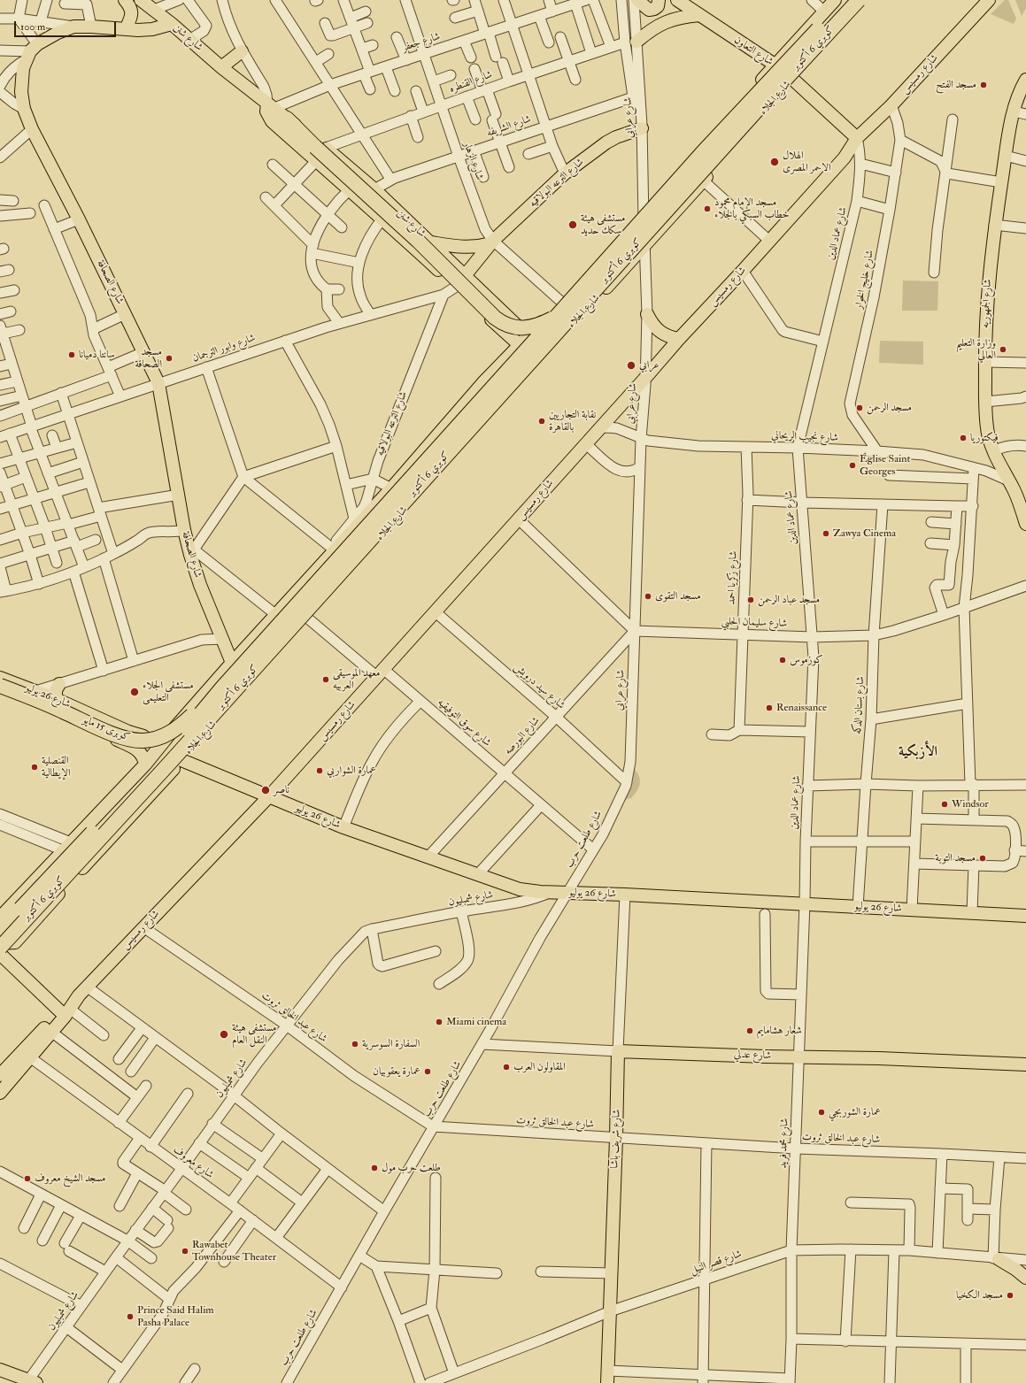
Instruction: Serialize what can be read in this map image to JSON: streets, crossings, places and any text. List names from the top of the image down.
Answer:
{
  "streets": {
    "highway": ["كوبري 6 أكتوبر", "كوبرى 15 مايو"],
    "main road": [
      "شارع شنن",
      "شارع التعاون",
      "شارع رمسيس",
      "شارع الجلاء",
      "شارع الترعه البولاقيه",
      "شارع الصحافة",
      "شارع الجمهوريه",
      "شارع 26 يوليو",
      "شارع عدلي",
      "شارع شريف باشا"
    ],
    "street": [
      "شارع جعفر",
      "شارع القنطره",
      "شارع عرابي",
      "شارع الشريفه",
      "شارع الزهار",
      "شارع عماد الدين",
      "شارع خليج الخوار",
      "شارع وابور الترجمان",
      "شارع نجيب الريحاني",
      "شارع زكريا احمد",
      "شارع سليمان الحلبي",
      "شارع سيد درويش",
      "شارع بستان الدكه",
      "شارع سوق التوفيقيه",
      "شارع البورصه",
      "شارع طلعت حرب",
      "شارع شمبليون",
      "شارع عبد الخالق ثروت",
      "شارع محمد فريد",
      "شارع معروف",
      "شارع قصر النيل"
    ]
  },
  "crossings": [
    ["شارع شنن", "شارع جعفر"],
    ["شارع شنن", "شارع القنطره"],
    ["شارع شنن", "شارع الجلاء"],
    ["شارع شنن", "شارع الشريفه"],
    ["شارع شنن", "شارع الترعه البولاقيه"],
    ["شارع شنن", "شارع وابور الترجمان"],
    ["شارع جعفر", "شارع الزهار"],
    ["كوبري 6 أكتوبر", "كوبرى 15 مايو"],
    ["شارع التعاون", "شارع رمسيس"],
    ["شارع التعاون", "شارع الجلاء"],
    ["شارع التعاون", "شارع عماد الدين"],
    ["شارع رمسيس", "شارع عرابي"],
    ["شارع رمسيس", "شارع عماد الدين"],
    ["شارع رمسيس", "شارع خليج الخوار"],
    ["شارع رمسيس", "شارع نجيب الريحاني"],
    ["شارع رمسيس", "شارع سيد درويش"],
    ["شارع رمسيس", "شارع 26 يوليو"],
    ["شارع رمسيس", "شارع سوق التوفيقيه"],
    ["شارع رمسيس", "شارع عبد الخالق ثروت"],
    ["شارع رمسيس", "شارع معروف"],
    ["شارع القنطره", "شارع عرابي"],
    ["شارع القنطره", "شارع الزهار"],
    ["شارع الجلاء", "شارع عرابي"],
    ["شارع الجلاء", "شارع 26 يوليو"],
    ["شارع الجلاء", "شارع سوق التوفيقيه"],
    ["شارع عرابي", "شارع الترعه البولاقيه"],
    ["شارع عرابي", "شارع نجيب الريحاني"],
    ["شارع عرابي", "شارع سليمان الحلبي"],
    ["شارع عرابي", "شارع سيد درويش"],
    ["شارع عرابي", "شارع البورصه"],
    ["شارع عرابي", "شارع طلعت حرب"],
    ["شارع الشريفه", "شارع الزهار"],
    ["شارع الزهار", "شارع الترعه البولاقيه"],
    ["شارع الترعه البولاقيه", "شارع وابور الترجمان"],
    ["شارع عماد الدين", "شارع نجيب الريحاني"],
    ["شارع عماد الدين", "شارع سليمان الحلبي"],
    ["شارع عماد الدين", "شارع 26 يوليو"],
    ["شارع عماد الدين", "شارع محمد فريد"],
    ["شارع خليج الخوار", "شارع نجيب الريحاني"],
    ["شارع الصحافة", "شارع وابور الترجمان"],
    ["شارع الجمهوريه", "شارع نجيب الريحاني"],
    ["شارع نجيب الريحاني", "شارع زكريا احمد"],
    ["شارع زكريا احمد", "شارع سليمان الحلبي"],
    ["شارع سليمان الحلبي", "شارع بستان الدكه"],
    ["شارع سليمان الحلبي", "شارع البورصه"],
    ["شارع سيد درويش", "شارع البورصه"],
    ["شارع 26 يوليو", "شارع بستان الدكه"],
    ["شارع 26 يوليو", "كوبرى 15 مايو"],
    ["شارع 26 يوليو", "شارع البورصه"],
    ["شارع 26 يوليو", "شارع طلعت حرب"],
    ["شارع 26 يوليو", "شارع شمبليون"],
    ["شارع 26 يوليو", "شارع شريف باشا"],
    ["شارع 26 يوليو", "شارع محمد فريد"],
    ["شارع سوق التوفيقيه", "شارع البورصه"],
    ["شارع سوق التوفيقيه", "شارع طلعت حرب"],
    ["شارع طلعت حرب", "شارع عبد الخالق ثروت"],
    ["شارع طلعت حرب", "شارع عدلي"],
    ["شارع طلعت حرب", "شارع معروف"],
    ["شارع شمبليون", "شارع عبد الخالق ثروت"],
    ["شارع شمبليون", "شارع معروف"],
    ["شارع عبد الخالق ثروت", "شارع شريف باشا"],
    ["شارع عبد الخالق ثروت", "شارع محمد فريد"],
    ["شارع عدلي", "شارع شريف باشا"],
    ["شارع عدلي", "شارع محمد فريد"],
    ["شارع شريف باشا", "شارع قصر النيل"],
    ["شارع محمد فريد", "شارع قصر النيل"]
  ],
  "districts": ["الأزبكية"],
  "places": [
    "مسجد الفتح",
    "الهلال الاحمر المصرى",
    "مسجد الإمام محمود خطاب السبكي بالجلاء",
    "مستشفى هيئة سكك حديد",
    "وزارة التعليم العالي",
    "سانتا دميانا",
    "مسجد الصحافة",
    "عرابي",
    "مسجد الرحمن",
    "نقابة التجاريين بالقاهرة",
    "فيكتوريا",
    "Église Saint Georges",
    "Zawya Cinema",
    "مسجد التقوى",
    "مسجد عباد الرحمن",
    "كوزموس",
    "معهد الموسيقى العربيه",
    "مستشفى الجلاء التعليمى",
    "Renaissance",
    "القنصلية الإيطالية",
    "عمارة الشواربي",
    "ناصر",
    "Windsor",
    "مسجد التوبة",
    "Miami cinema",
    "شعار هشامايم",
    "مستشفى هيئة النقل العام",
    "السفارة السوسرية",
    "المقاولون العرب",
    "عمارة يعقوبيان",
    "عمارة الشوربجي",
    "طلعت حرب مول",
    "مسجد الشيخ معروف",
    "Rawabet Townhouse Theater",
    "مسجد الكخيا",
    "Prince Said Halim Pasha Palace"
  ],
  "scale_bar": "100 m"
}
